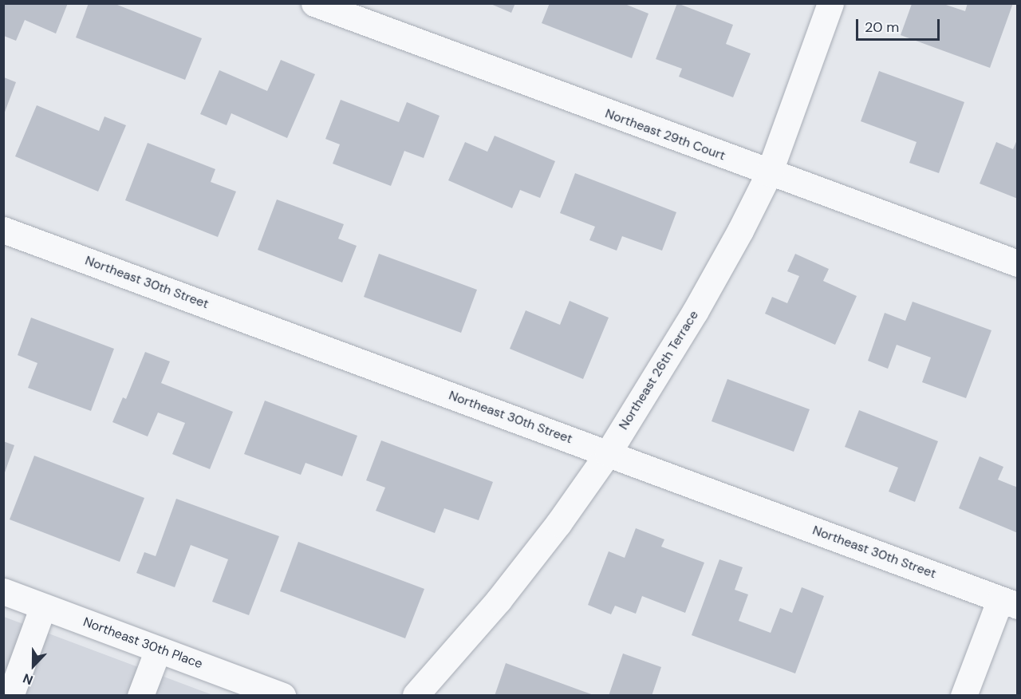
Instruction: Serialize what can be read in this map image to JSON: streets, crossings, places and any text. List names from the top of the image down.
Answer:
{
  "streets": {
    "street": [
      "Northeast 29th Court",
      "Northeast 30th Street",
      "Northeast 26th Terrace",
      "Northeast 30th Place"
    ]
  },
  "crossings": [
    ["Northeast 29th Court", "Northeast 26th Terrace"],
    ["Northeast 30th Street", "Northeast 26th Terrace"]
  ],
  "scale_bar": "20 m",
  "north": "bottom"
}
